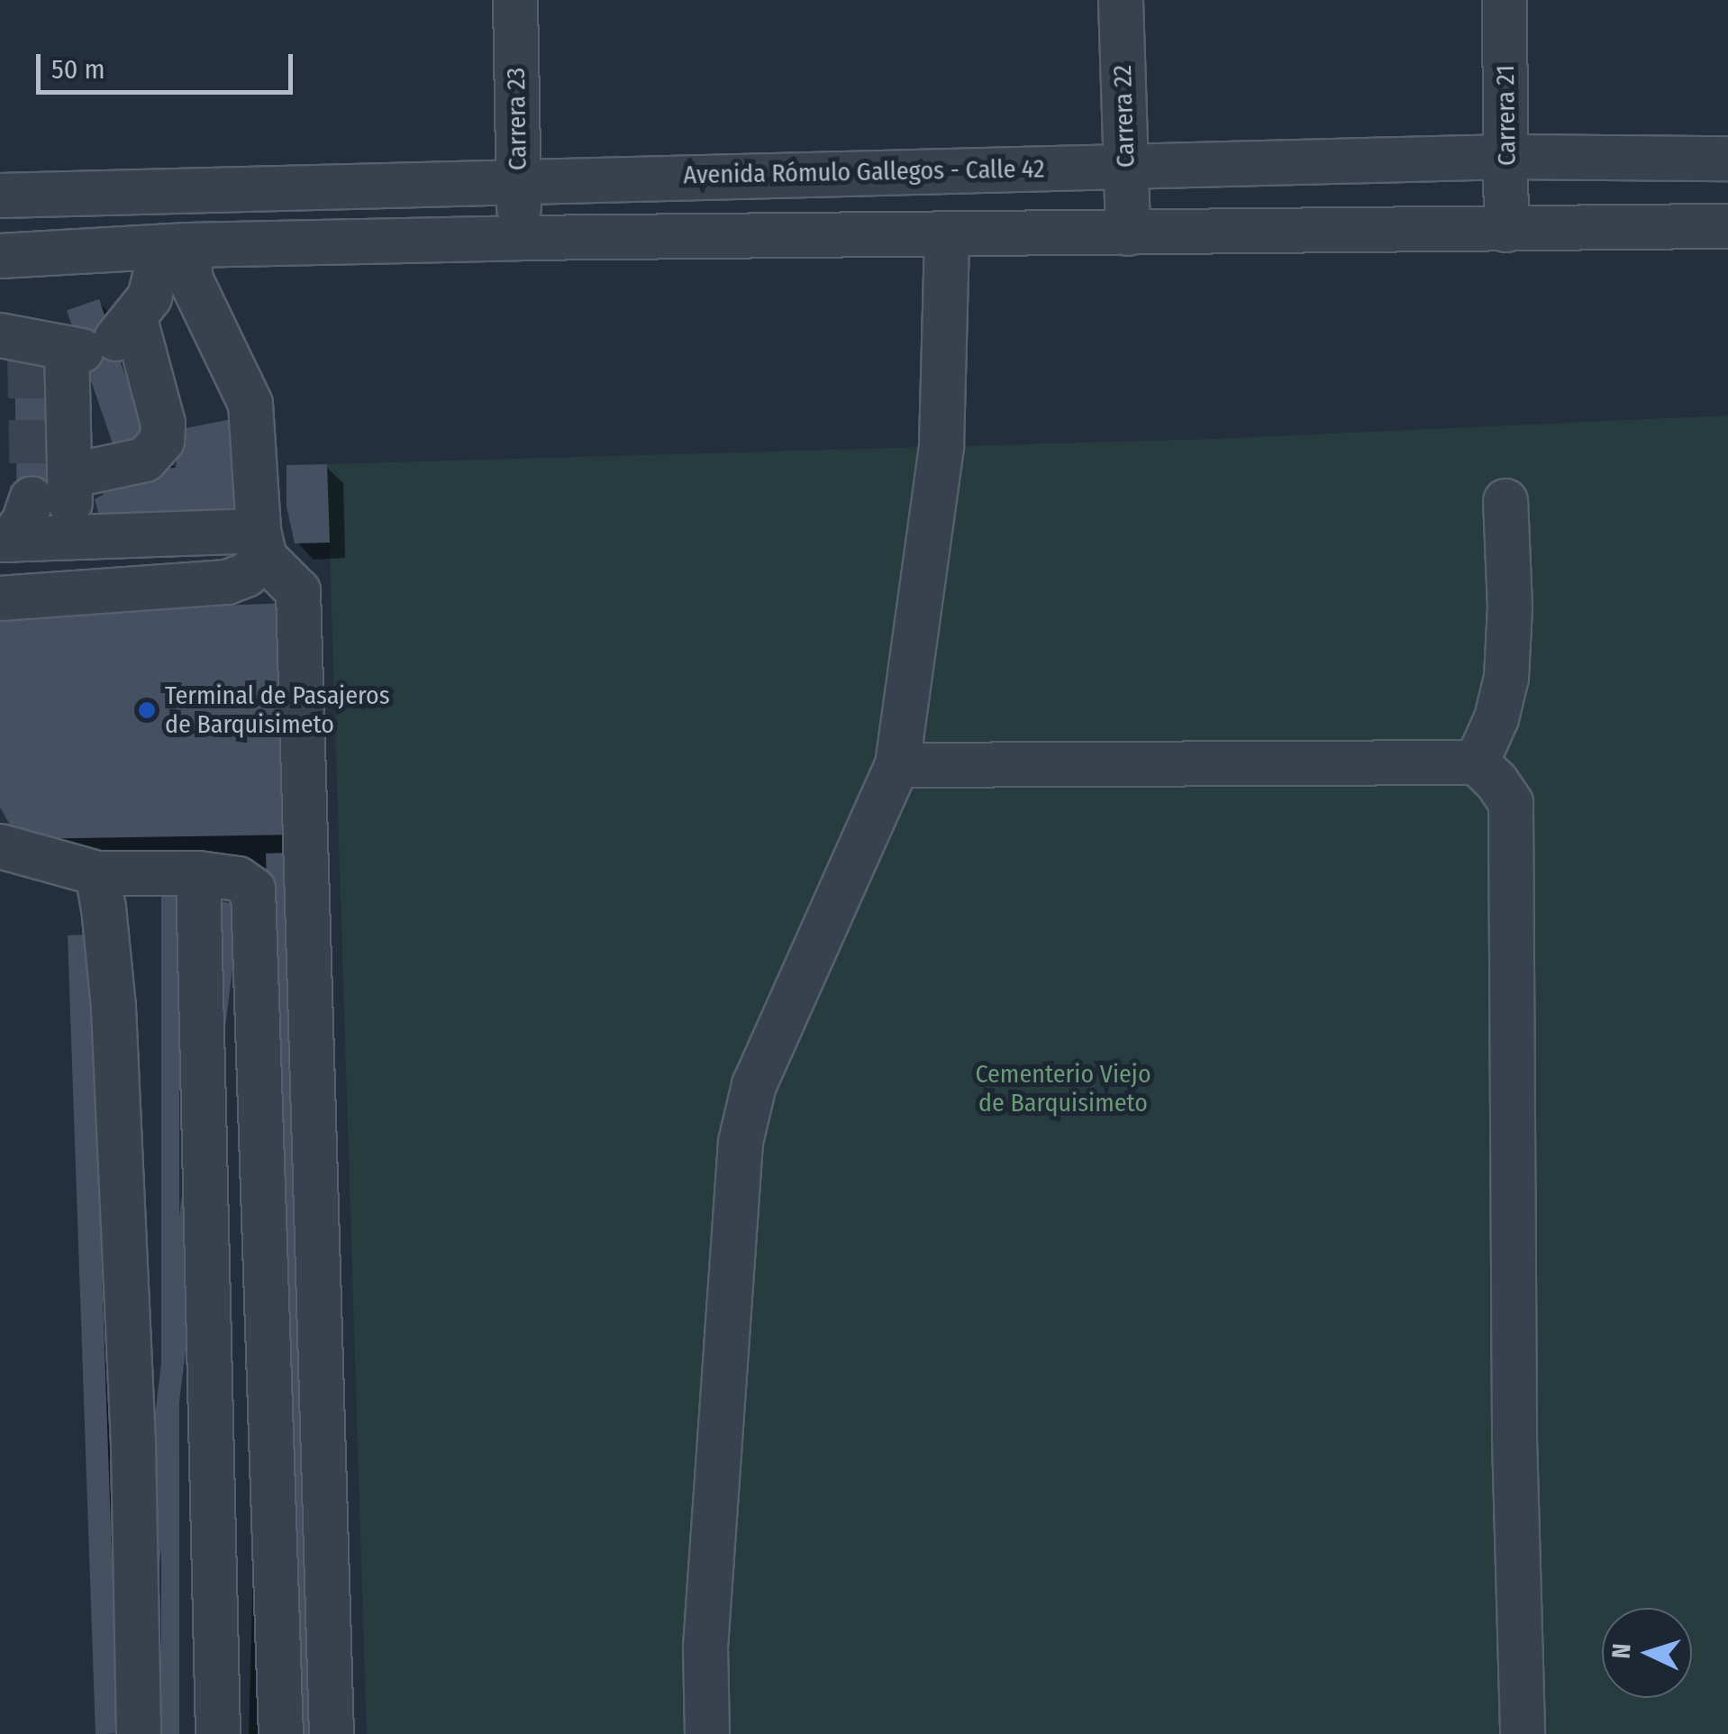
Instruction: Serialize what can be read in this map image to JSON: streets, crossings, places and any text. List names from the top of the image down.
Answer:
{
  "streets": {
    "street": [
      "Carrera 21",
      "Carrera 22",
      "Carrera 23",
      "Avenida Rómulo Gallegos - Calle 42"
    ]
  },
  "crossings": [
    ["Carrera 21", "Avenida Rómulo Gallegos - Calle 42"],
    ["Carrera 22", "Avenida Rómulo Gallegos - Calle 42"],
    ["Carrera 23", "Avenida Rómulo Gallegos - Calle 42"]
  ],
  "parks": ["Cementerio Viejo de Barquisimeto"],
  "places": ["Terminal de Pasajeros de Barquisimeto"],
  "scale_bar": "50 m",
  "north": "left"
}
